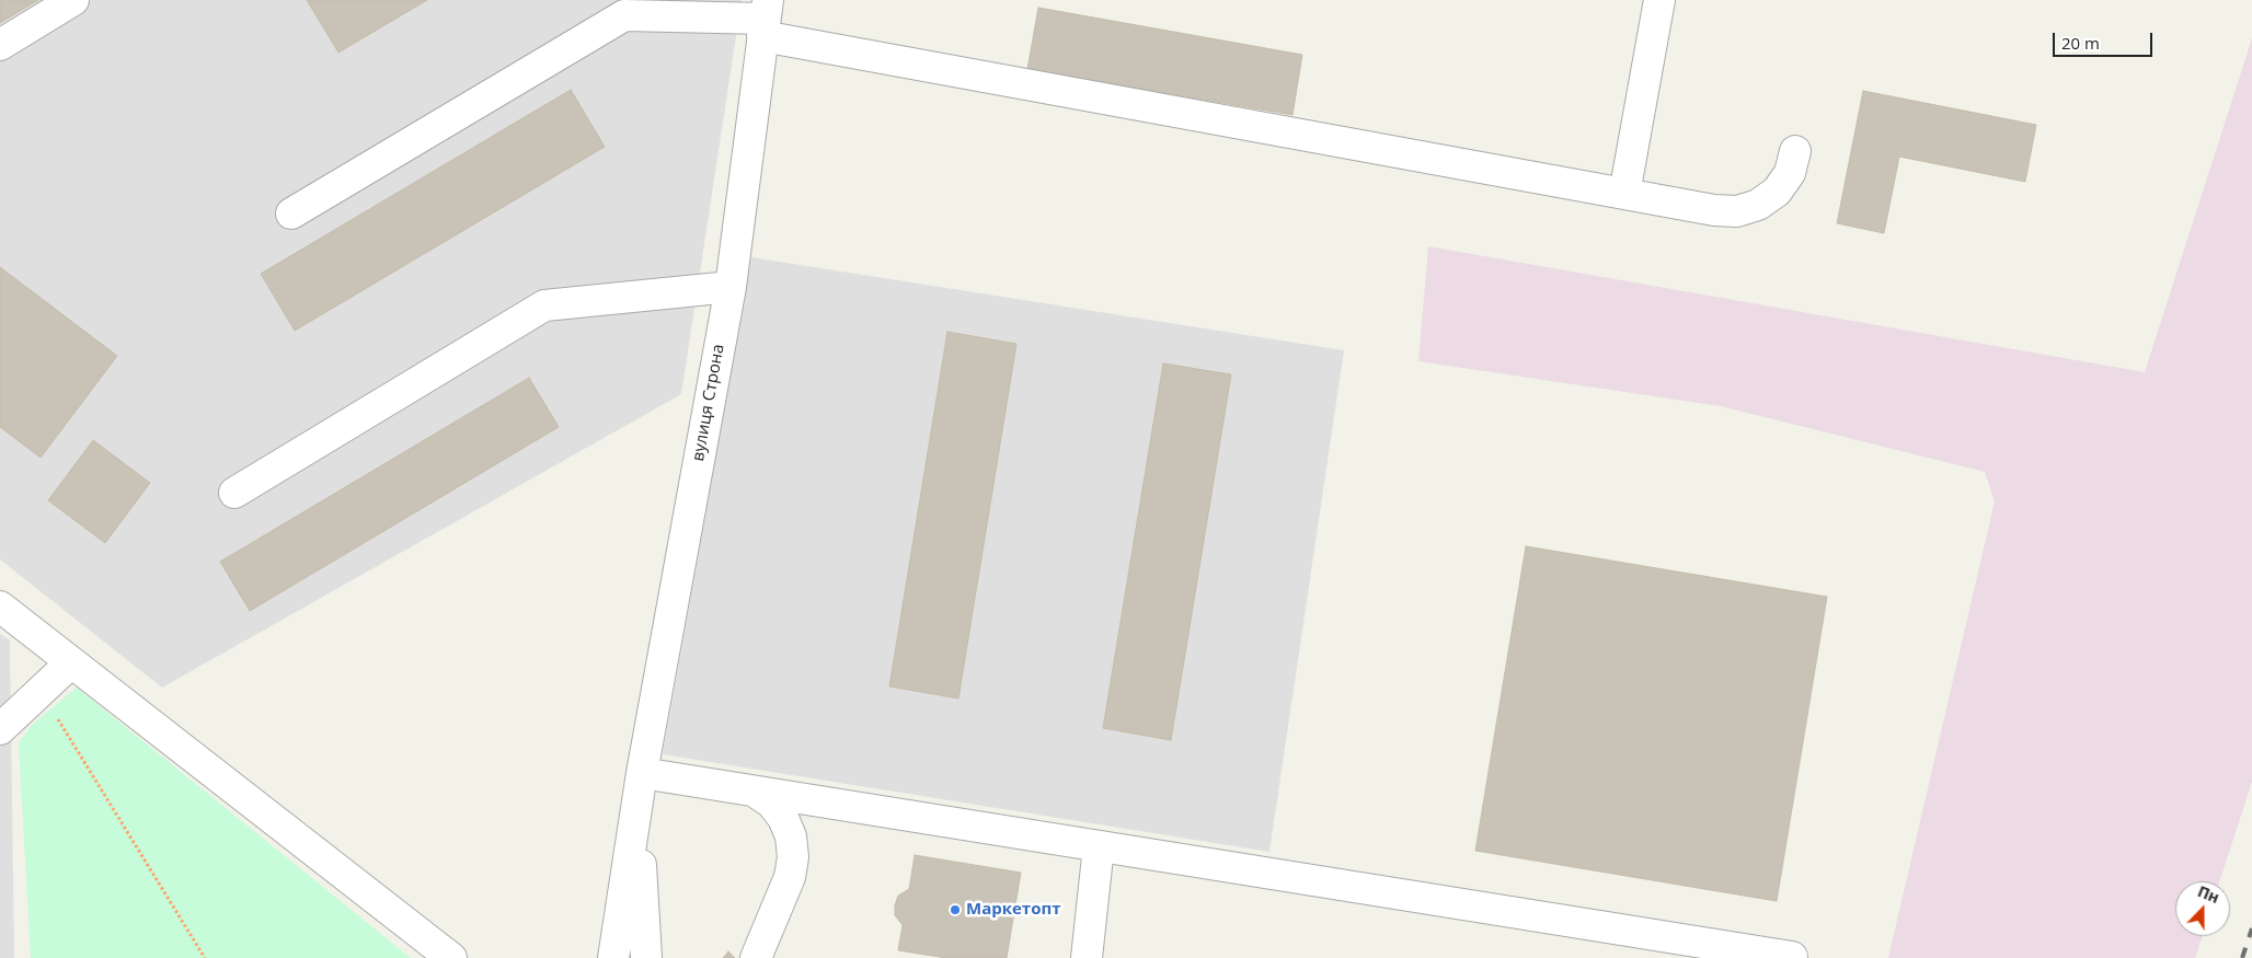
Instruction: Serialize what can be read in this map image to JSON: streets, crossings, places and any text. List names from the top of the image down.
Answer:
{
  "streets": {
    "street": ["вулиця Строна"]
  },
  "places": ["Маркетопт"],
  "scale_bar": "20 m",
  "north": "top"
}
